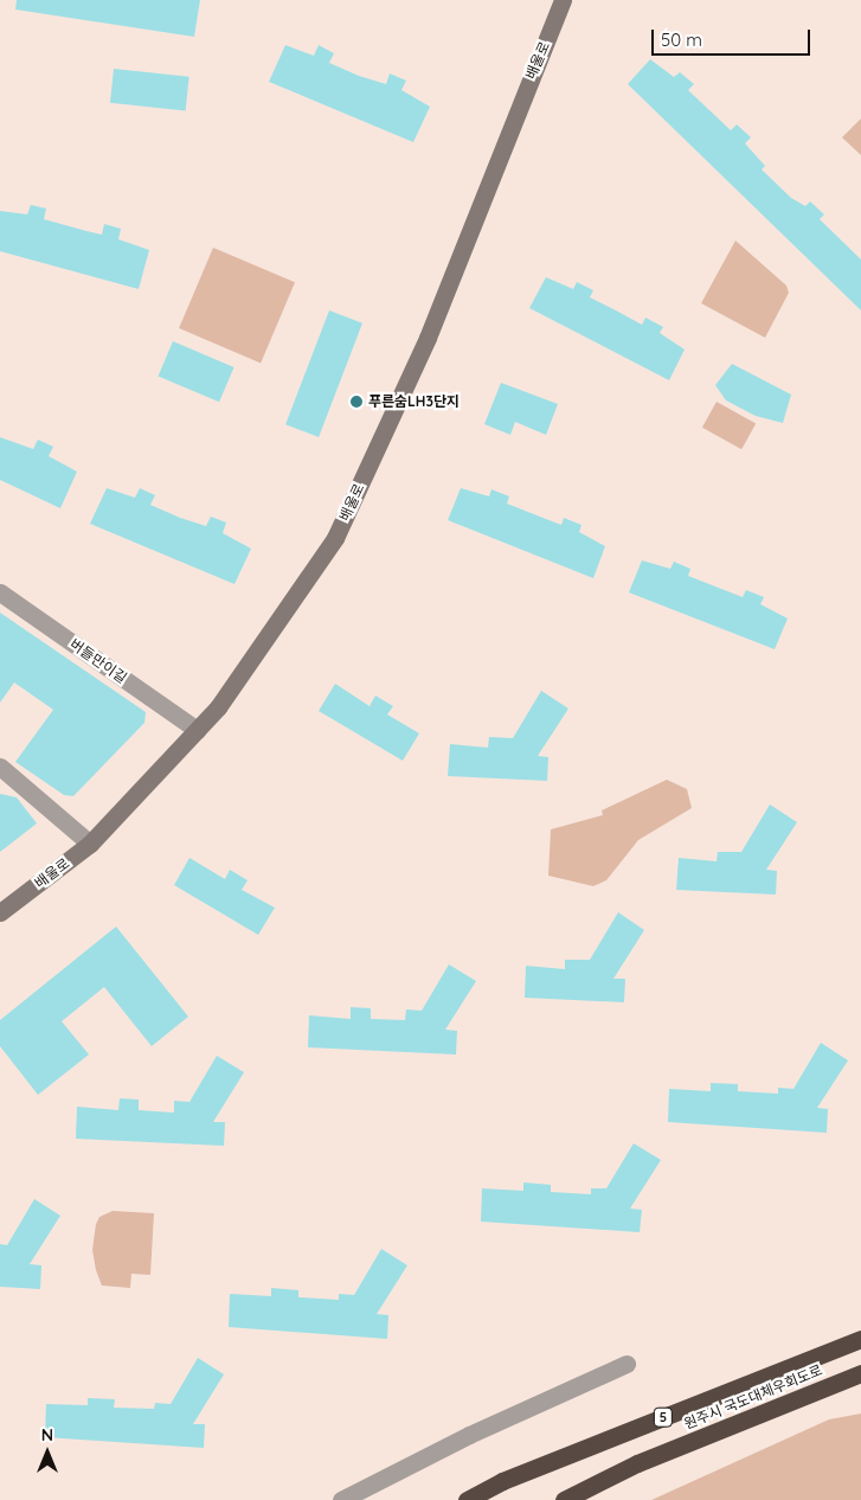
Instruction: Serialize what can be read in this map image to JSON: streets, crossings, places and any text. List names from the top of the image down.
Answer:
{
  "streets": {
    "highway": ["원주시 국도대체우회도로", "5"],
    "street": ["배울로", "버들만이길"]
  },
  "crossings": [
    ["배울로", "버들만이길"]
  ],
  "places": ["푸른숨LH3단지"],
  "scale_bar": "50 m",
  "north": "top"
}
